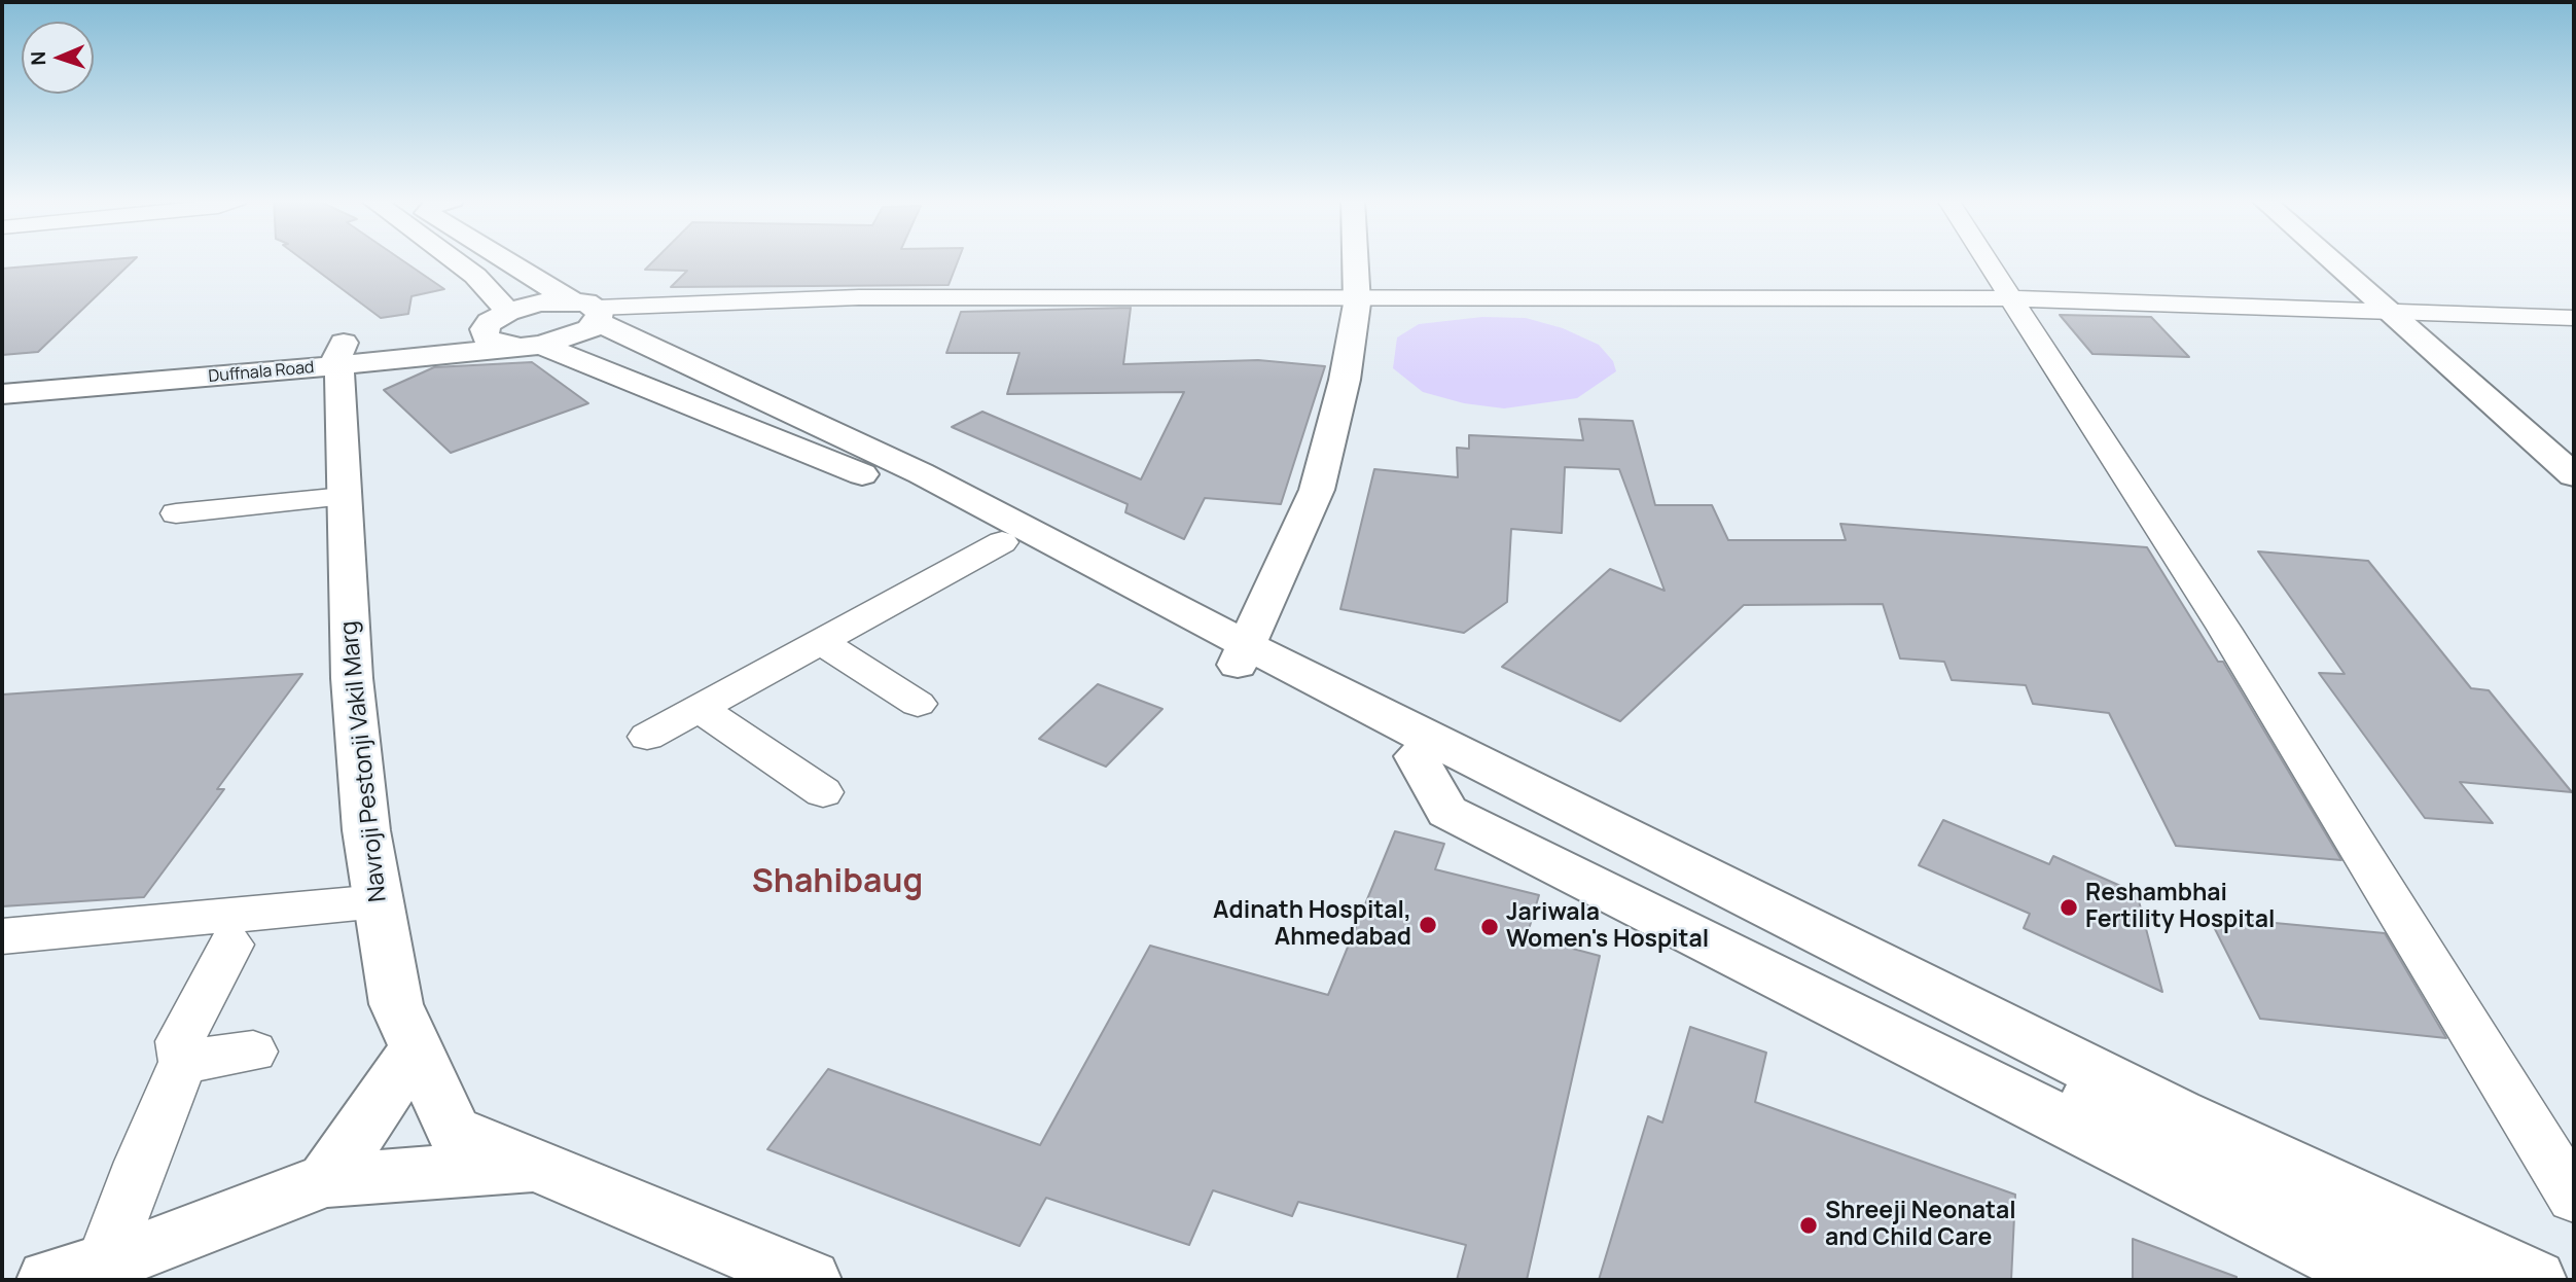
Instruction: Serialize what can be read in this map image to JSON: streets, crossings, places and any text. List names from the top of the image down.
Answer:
{
  "streets": {
    "main road": ["Duffnala Road", "Navroji Pestonji Vakil Marg"]
  },
  "crossings": [
    ["Duffnala Road", "Navroji Pestonji Vakil Marg"]
  ],
  "districts": ["Shahibaug"],
  "places": [
    "Reshambhai Fertility Hospital",
    "Adinath Hospital, Ahmedabad",
    "Jariwala Women's Hospital",
    "Shreeji Neonatal and Child Care"
  ],
  "north": "left"
}
